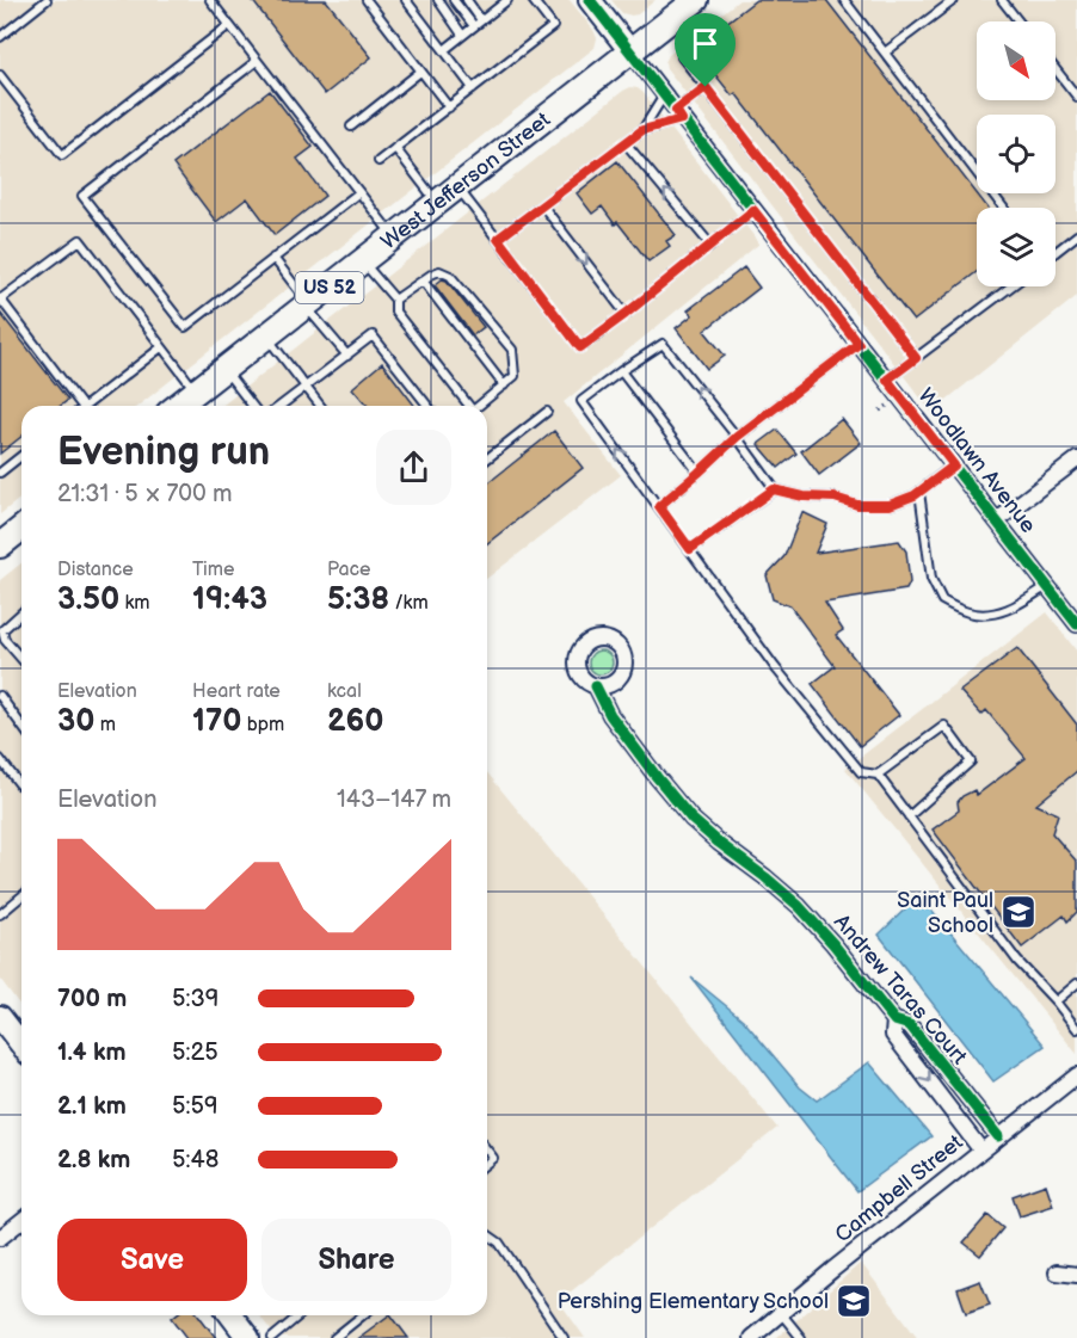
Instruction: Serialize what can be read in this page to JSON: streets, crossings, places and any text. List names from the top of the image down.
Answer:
{
  "streets": {
    "main road": ["West Jefferson Street", "US 52"],
    "street": ["Woodlawn Avenue", "Andrew Taras Court", "Campbell Street"]
  },
  "crossings": [
    ["West Jefferson Street", "Woodlawn Avenue"],
    ["Andrew Taras Court", "Campbell Street"]
  ],
  "places": {
    "school or university": ["Saint Paul School", "Pershing Elementary School"]
  },
  "north": "bottom right",
  "page": {
    "heading": ["Evening run", "21:31 · 5 × 700 m"],
    "stats": [
      ["Distance", "3.50 km"],
      ["Time", "19:43"],
      ["Pace", "5:38 /km"],
      ["Elevation", "30 m"],
      ["Heart rate", "170 bpm"],
      ["kcal", "260"]
    ],
    "chart": ["Elevation", "143–147 m"],
    "list": [
      {
        "name": "700 m",
        "note": "5:39"
      },
      {
        "name": "1.4 km",
        "note": "5:25"
      },
      {
        "name": "2.1 km",
        "note": "5:59"
      },
      {
        "name": "2.8 km",
        "note": "5:48"
      }
    ],
    "buttons": ["Save", "Share"]
  }
}
